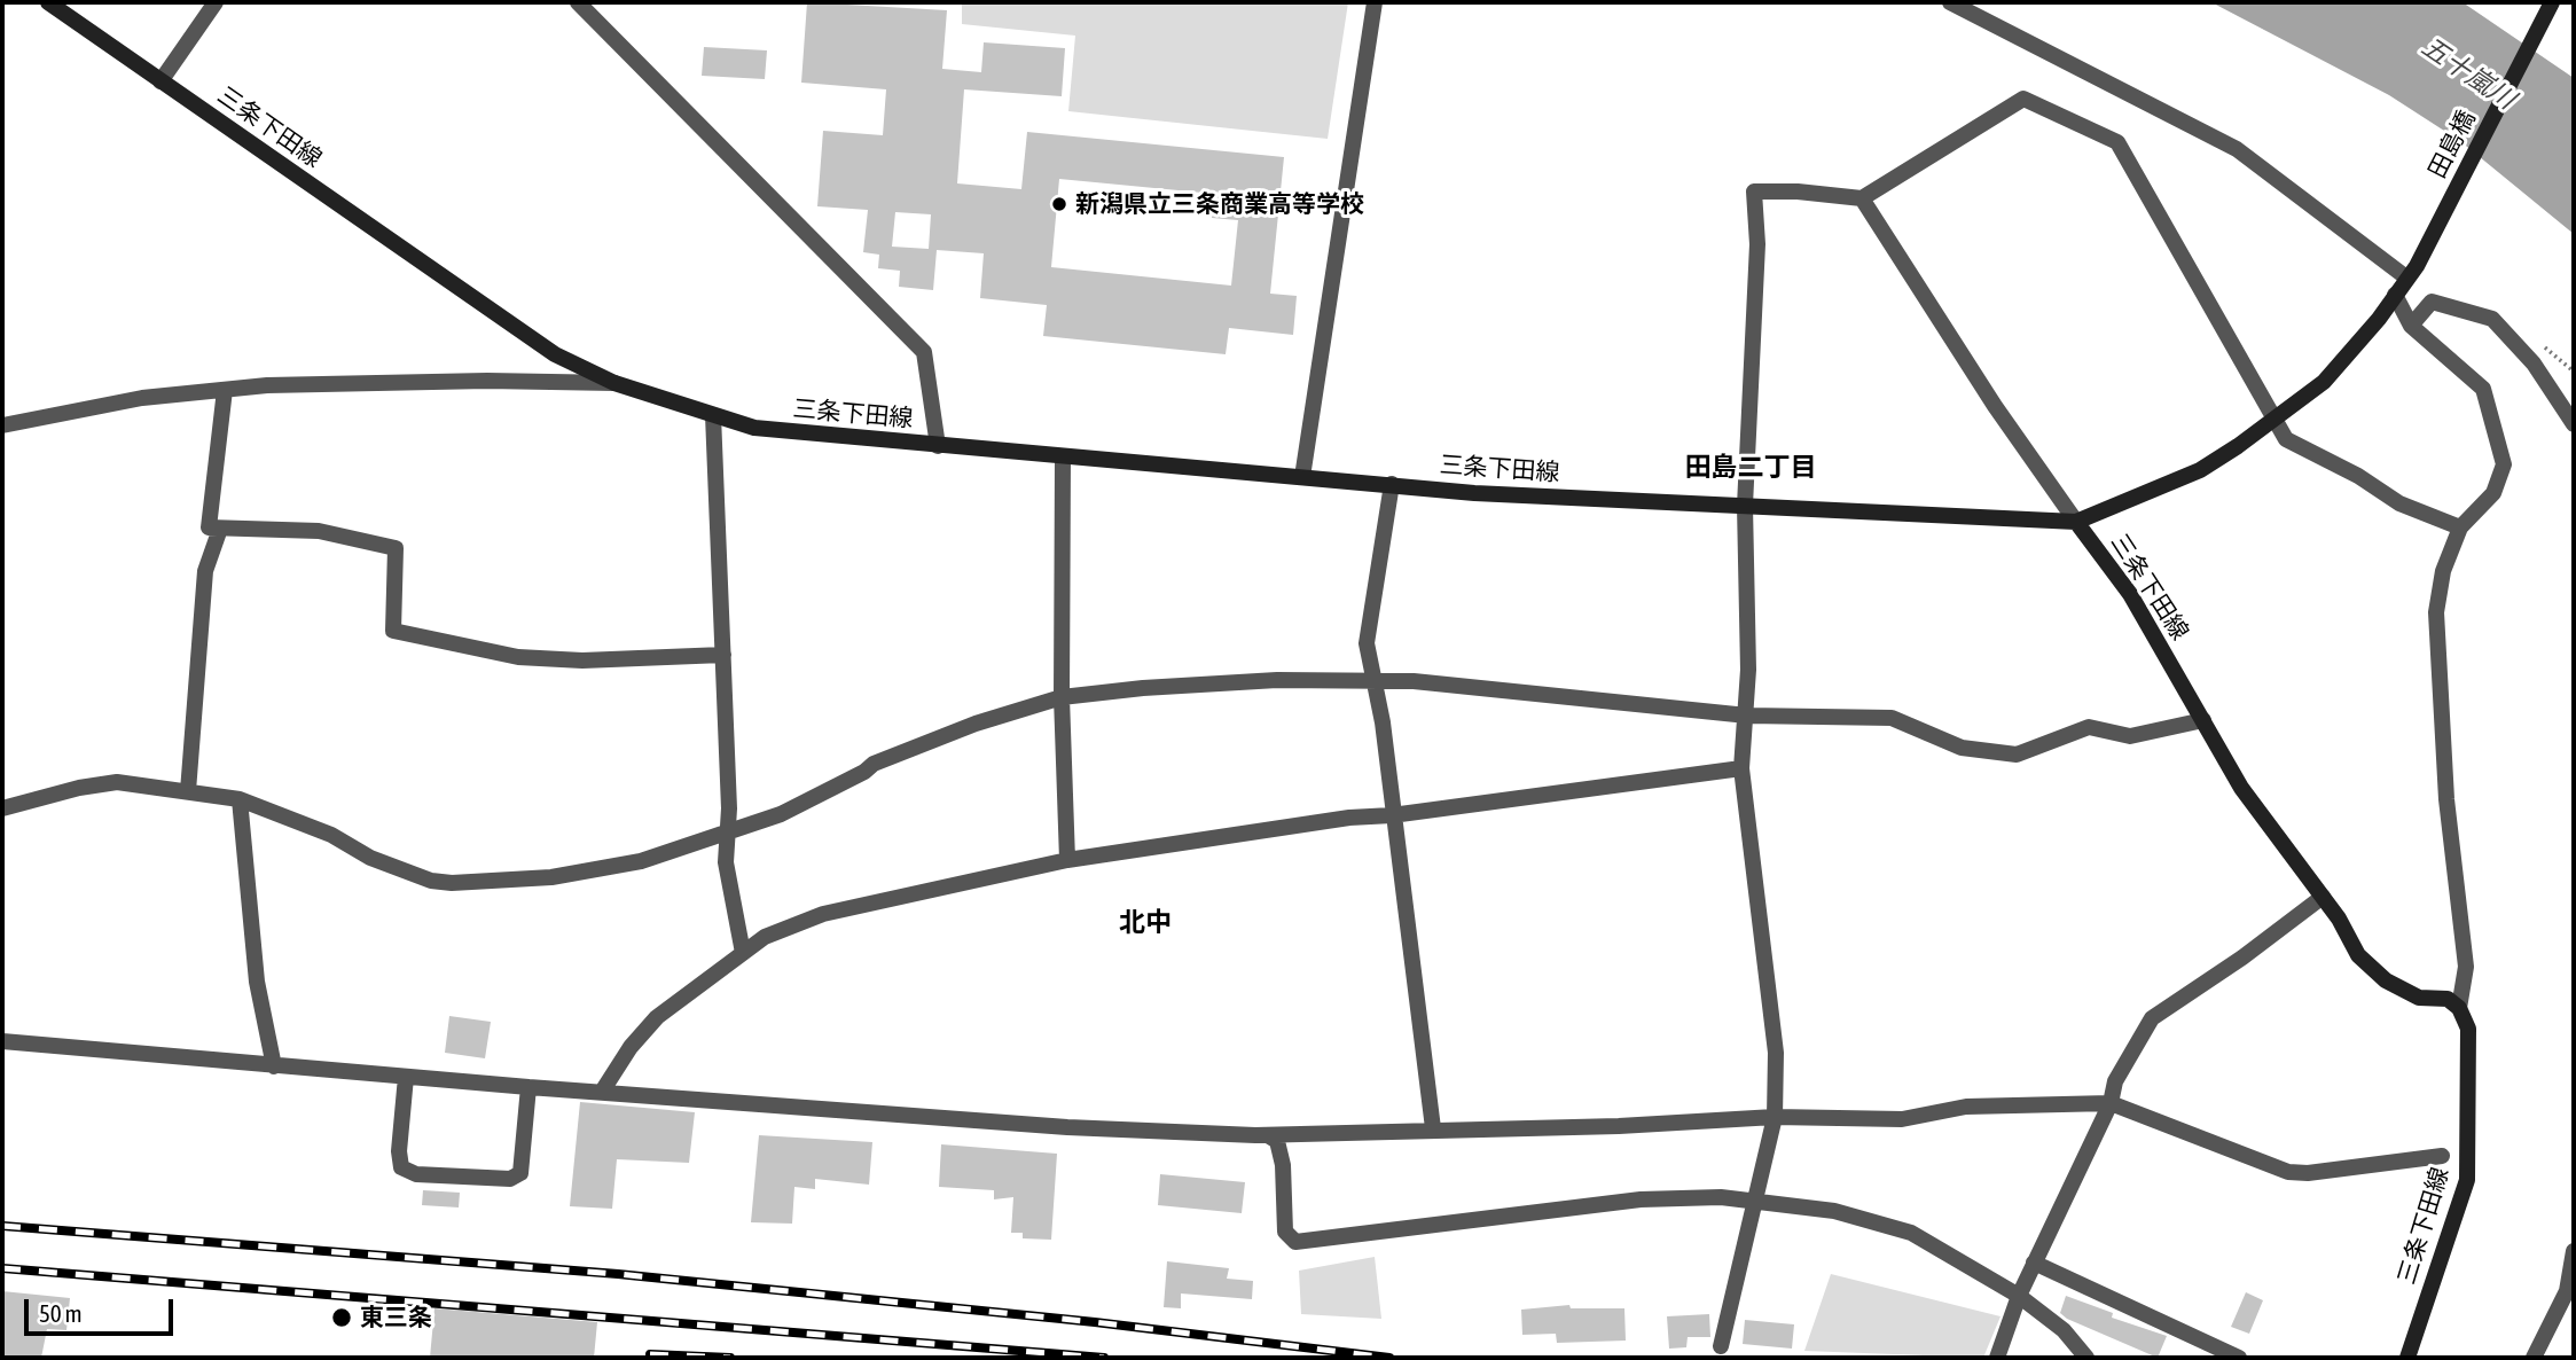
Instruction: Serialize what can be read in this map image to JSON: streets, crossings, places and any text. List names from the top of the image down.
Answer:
{
  "streets": {
    "main road": ["三条下田線", "田島橋"]
  },
  "crossings": [
    ["三条下田線", "田島橋"]
  ],
  "districts": ["田島二丁目", "北中"],
  "water": ["五十嵐川"],
  "places": ["新潟県立三条商業高等学校", "東三条"],
  "scale_bar": "50 m"
}
